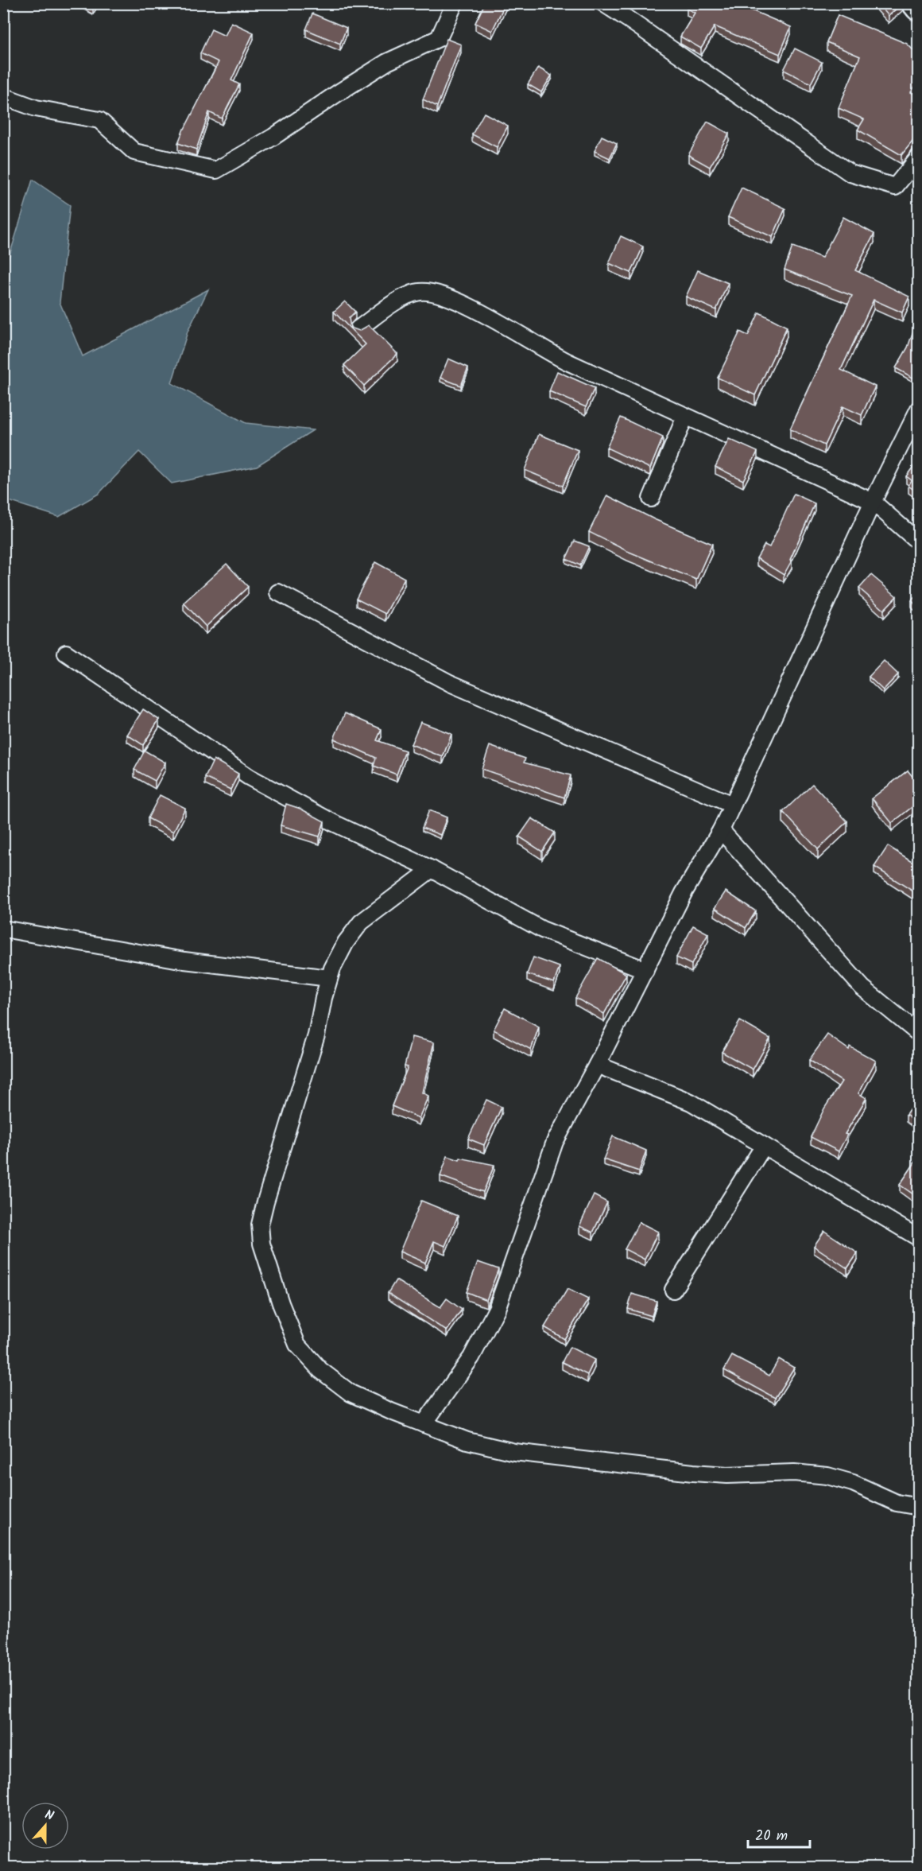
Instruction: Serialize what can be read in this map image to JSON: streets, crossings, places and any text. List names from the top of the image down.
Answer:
{
  "scale_bar": "20 m",
  "north": "top"
}
